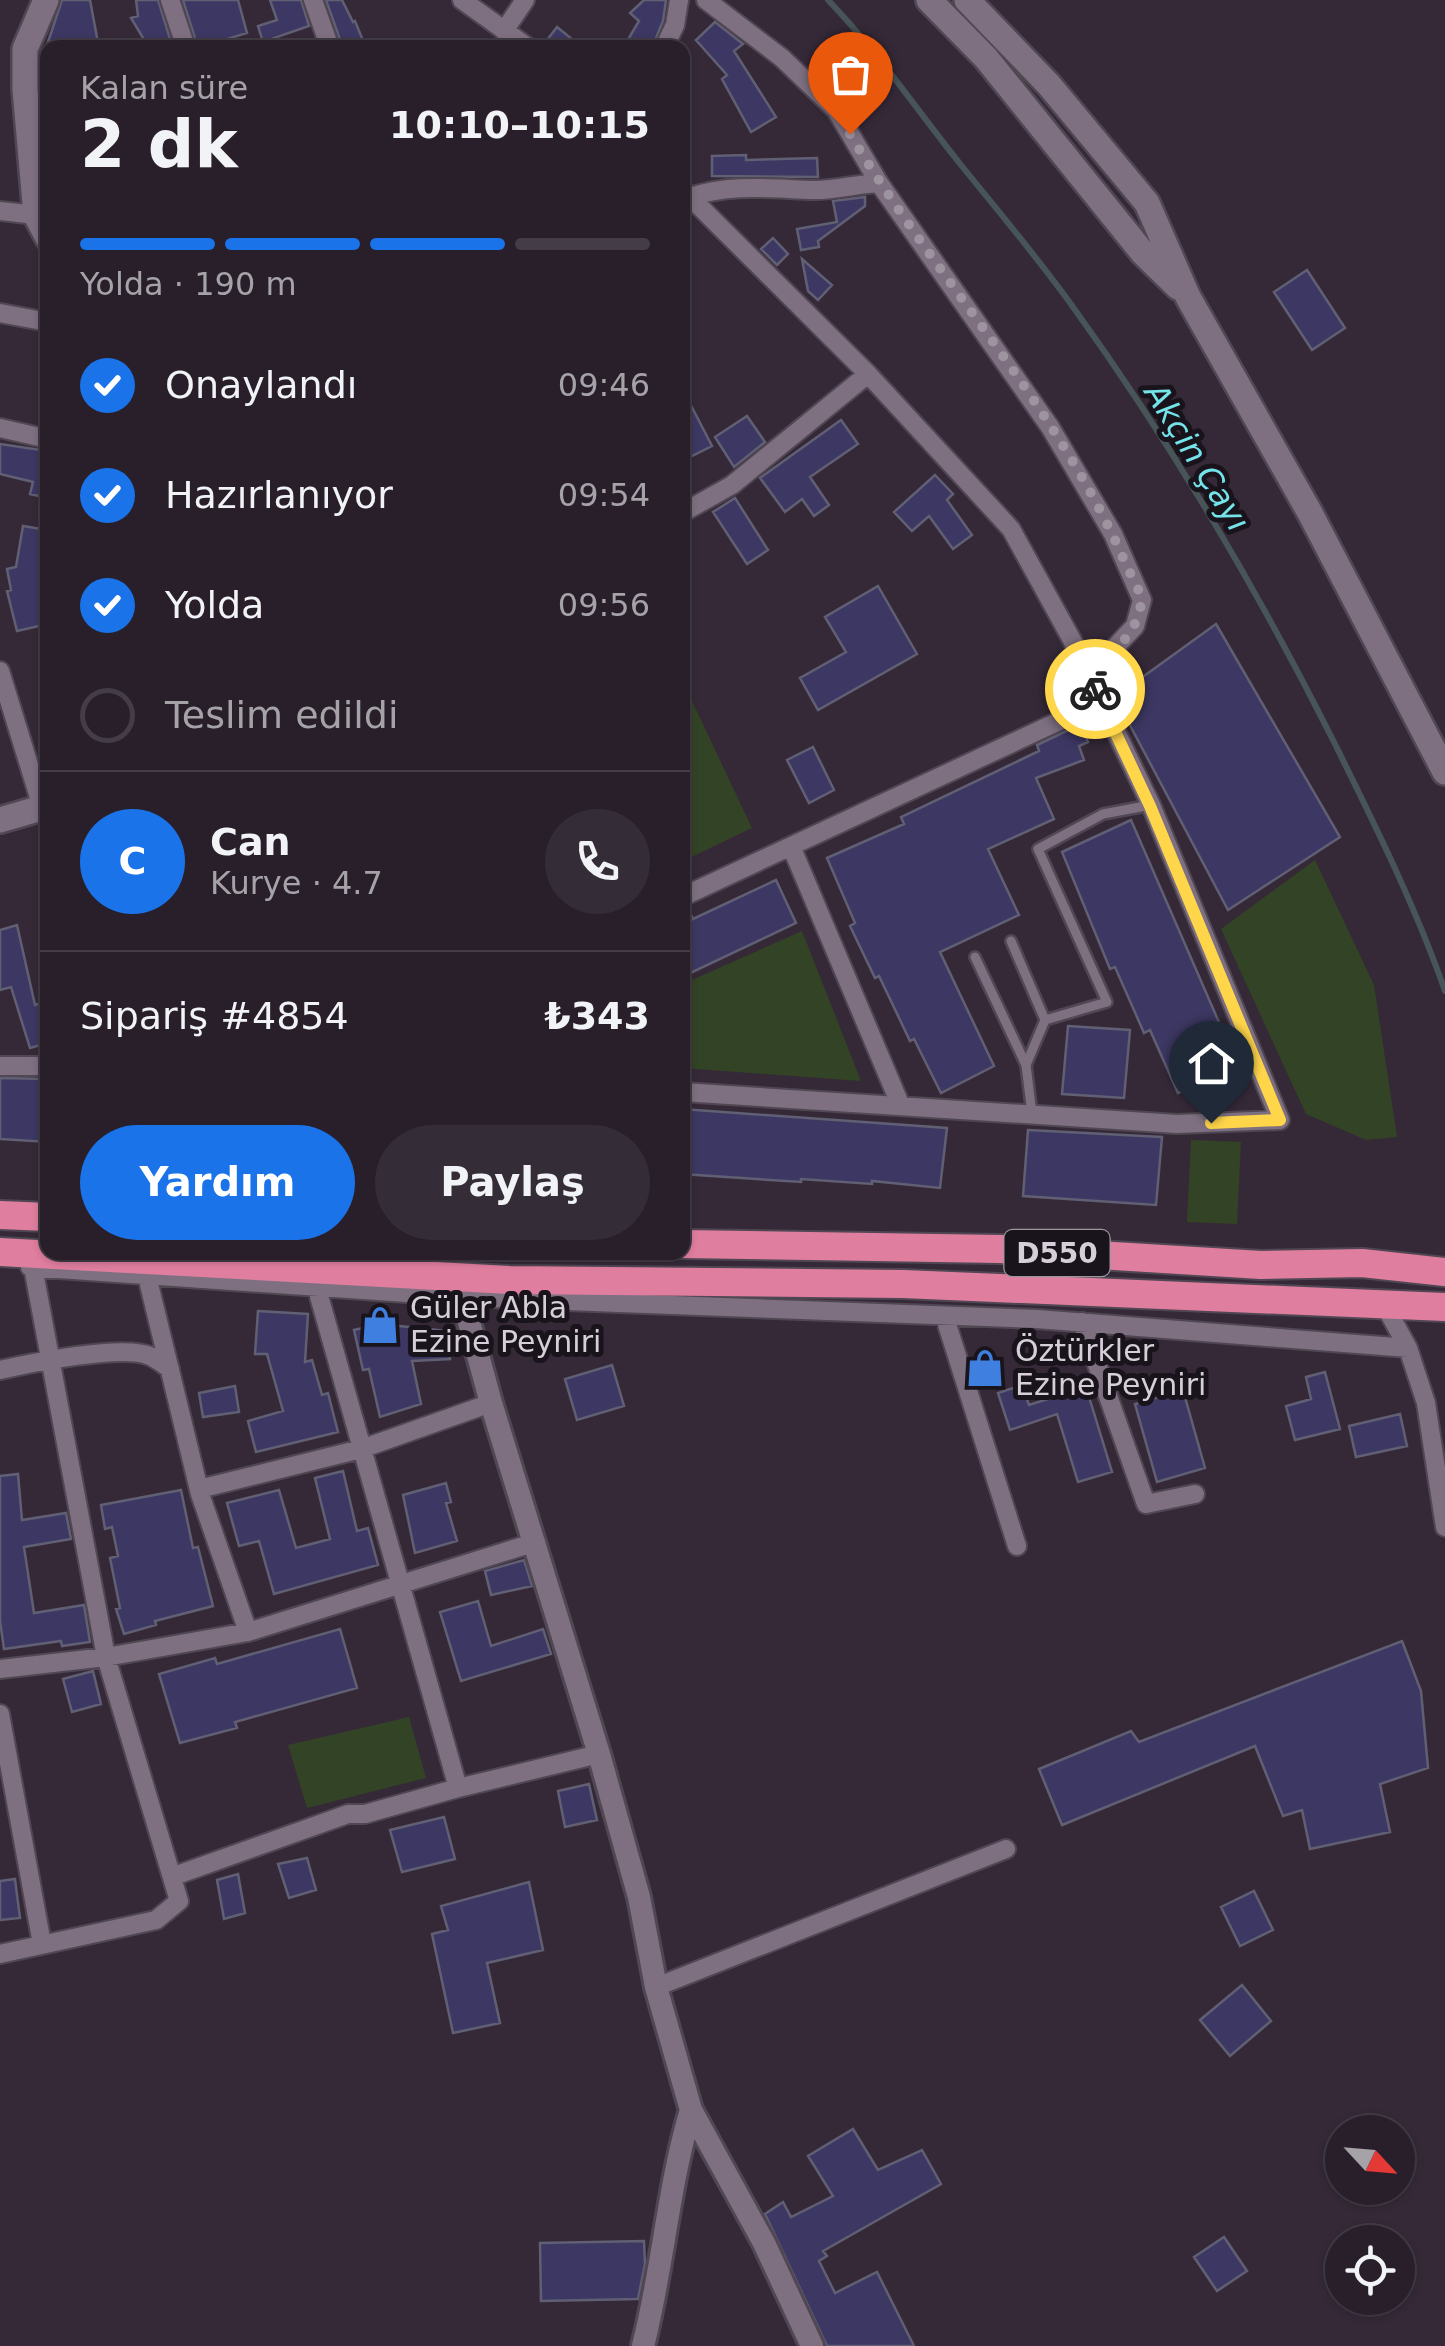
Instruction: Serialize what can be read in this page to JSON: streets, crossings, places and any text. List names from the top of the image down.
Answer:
{
  "streets": {
    "highway": ["D550"]
  },
  "water": ["Akçin Çayı"],
  "places": {
    "shop": ["Güler Abla Ezine Peyniri", "Öztürkler Ezine Peyniri"]
  },
  "north": "bottom right",
  "page": {
    "heading": ["2 dk", "Kalan süre", "10:10–10:15"],
    "panel": [
      "Can",
      "Kurye · 4.7",
      "Sipariş #4854",
      "₺343"
    ],
    "bar": "Yolda · 190 m",
    "list": [
      ["Onaylandı", "09:46"],
      ["Hazırlanıyor", "09:54"],
      ["Yolda", "09:56"],
      "Teslim edildi"
    ],
    "round": "C",
    "buttons": ["Yardım", "Paylaş"]
  }
}
